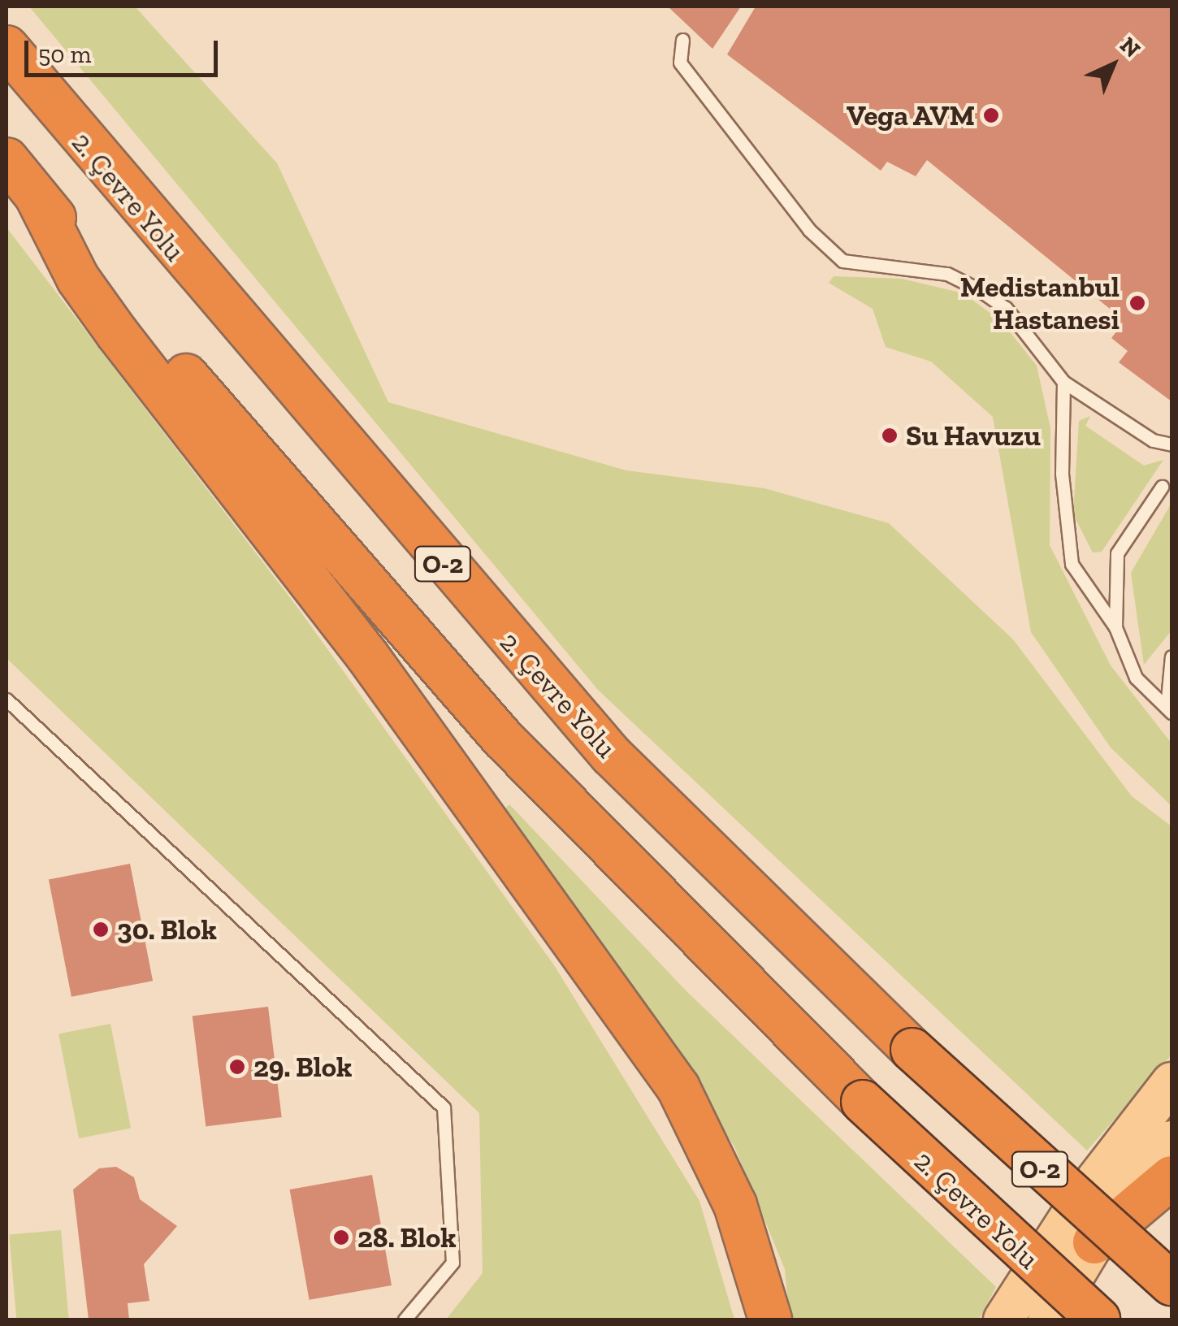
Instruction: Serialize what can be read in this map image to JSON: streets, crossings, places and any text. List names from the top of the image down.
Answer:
{
  "streets": {
    "highway": ["2. Çevre Yolu", "O-2"]
  },
  "places": [
    "Vega AVM",
    "Medistanbul Hastanesi",
    "Su Havuzu",
    "30. Blok",
    "29. Blok",
    "28. Blok"
  ],
  "scale_bar": "50 m",
  "north": "top right"
}
